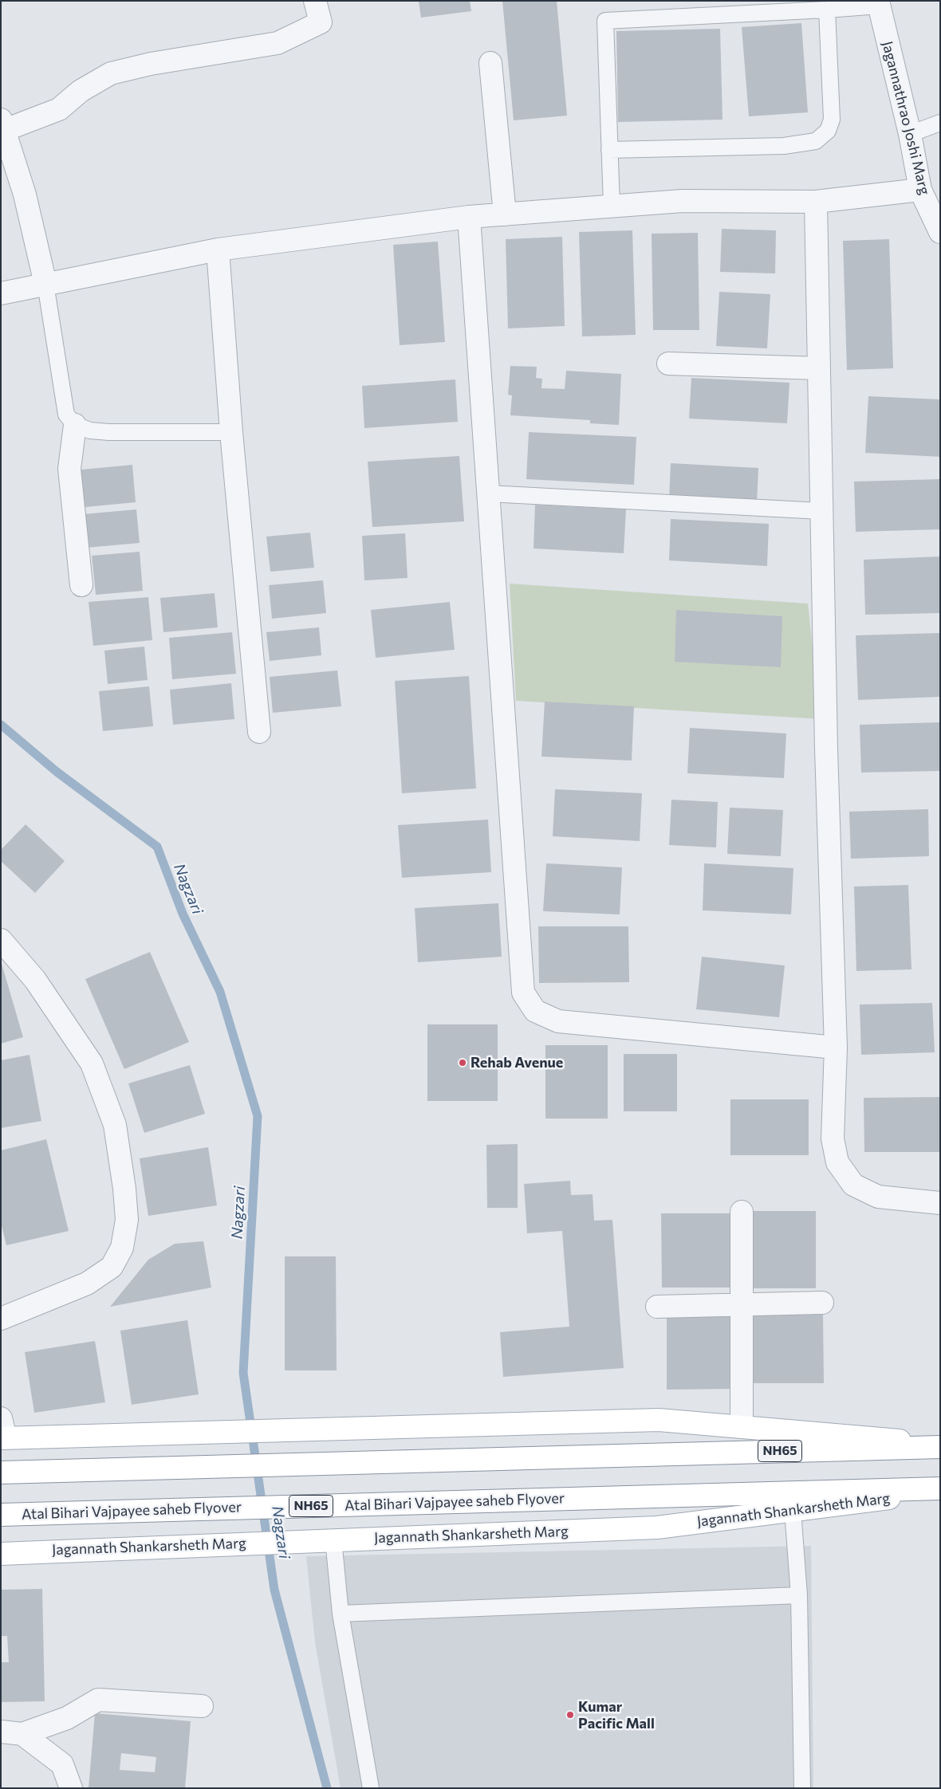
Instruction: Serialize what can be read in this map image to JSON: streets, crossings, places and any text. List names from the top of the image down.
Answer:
{
  "streets": {
    "main road": ["NH65", "Atal Bihari Vajpayee saheb Flyover", "Jagannath Shankarsheth Marg"],
    "street": ["Jagannathrao Joshi Marg"]
  },
  "crossings": [
    ["Atal Bihari Vajpayee saheb Flyover", "Jagannath Shankarsheth Marg"]
  ],
  "water": ["Nagzari"],
  "places": ["Rehab Avenue", "Kumar Pacific Mall"]
}
